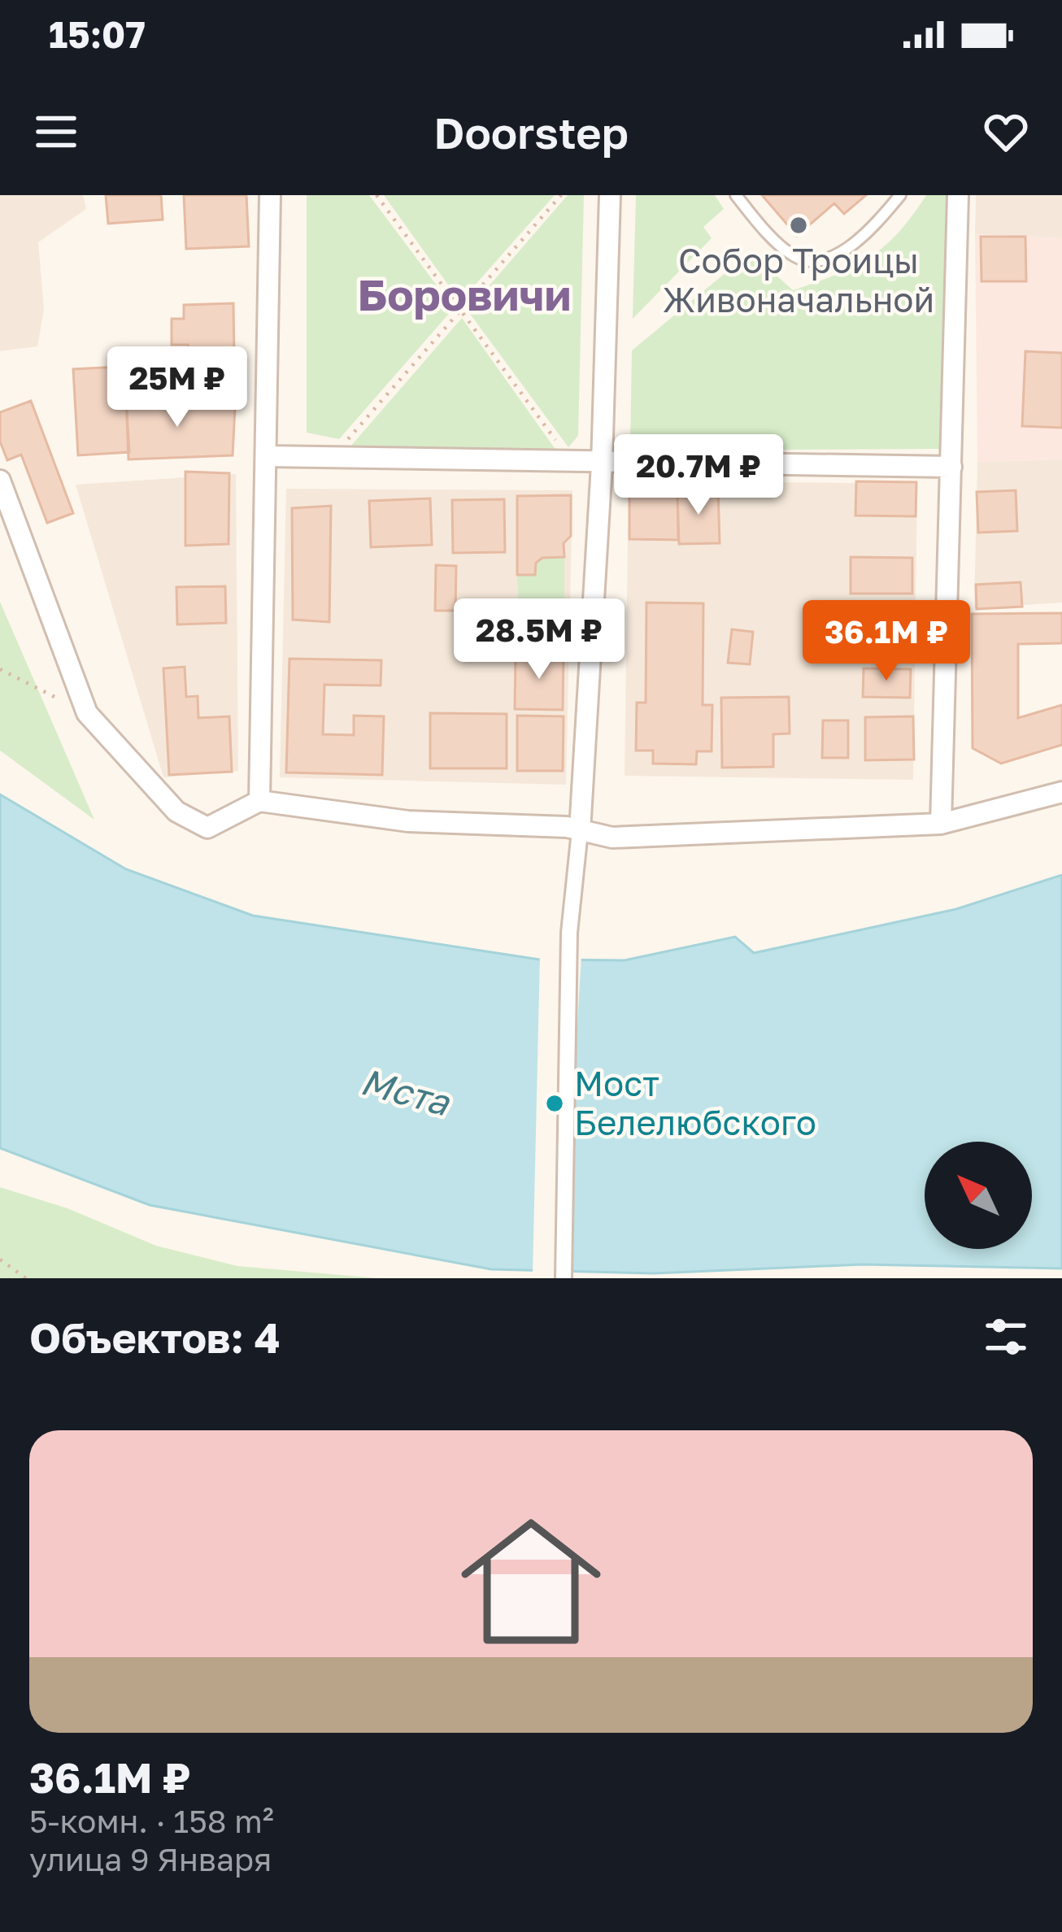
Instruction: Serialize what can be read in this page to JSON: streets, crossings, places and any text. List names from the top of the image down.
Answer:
{
  "districts": ["Боровичи"],
  "water": ["Мста"],
  "places": ["Собор Троицы Живоначальной", "Мост Белелюбского"],
  "north": "top left",
  "page": {
    "status": "15:07",
    "header": "Doorstep",
    "price": [
      "25M ₽",
      "20.7M ₽",
      "28.5M ₽",
      "36.1M ₽"
    ],
    "heading": "Объектов: 4",
    "list": [
      {
        "name": "36.1M ₽",
        "note": "5-комн. · 158 m² · улица 9 Января"
      }
    ]
  }
}
